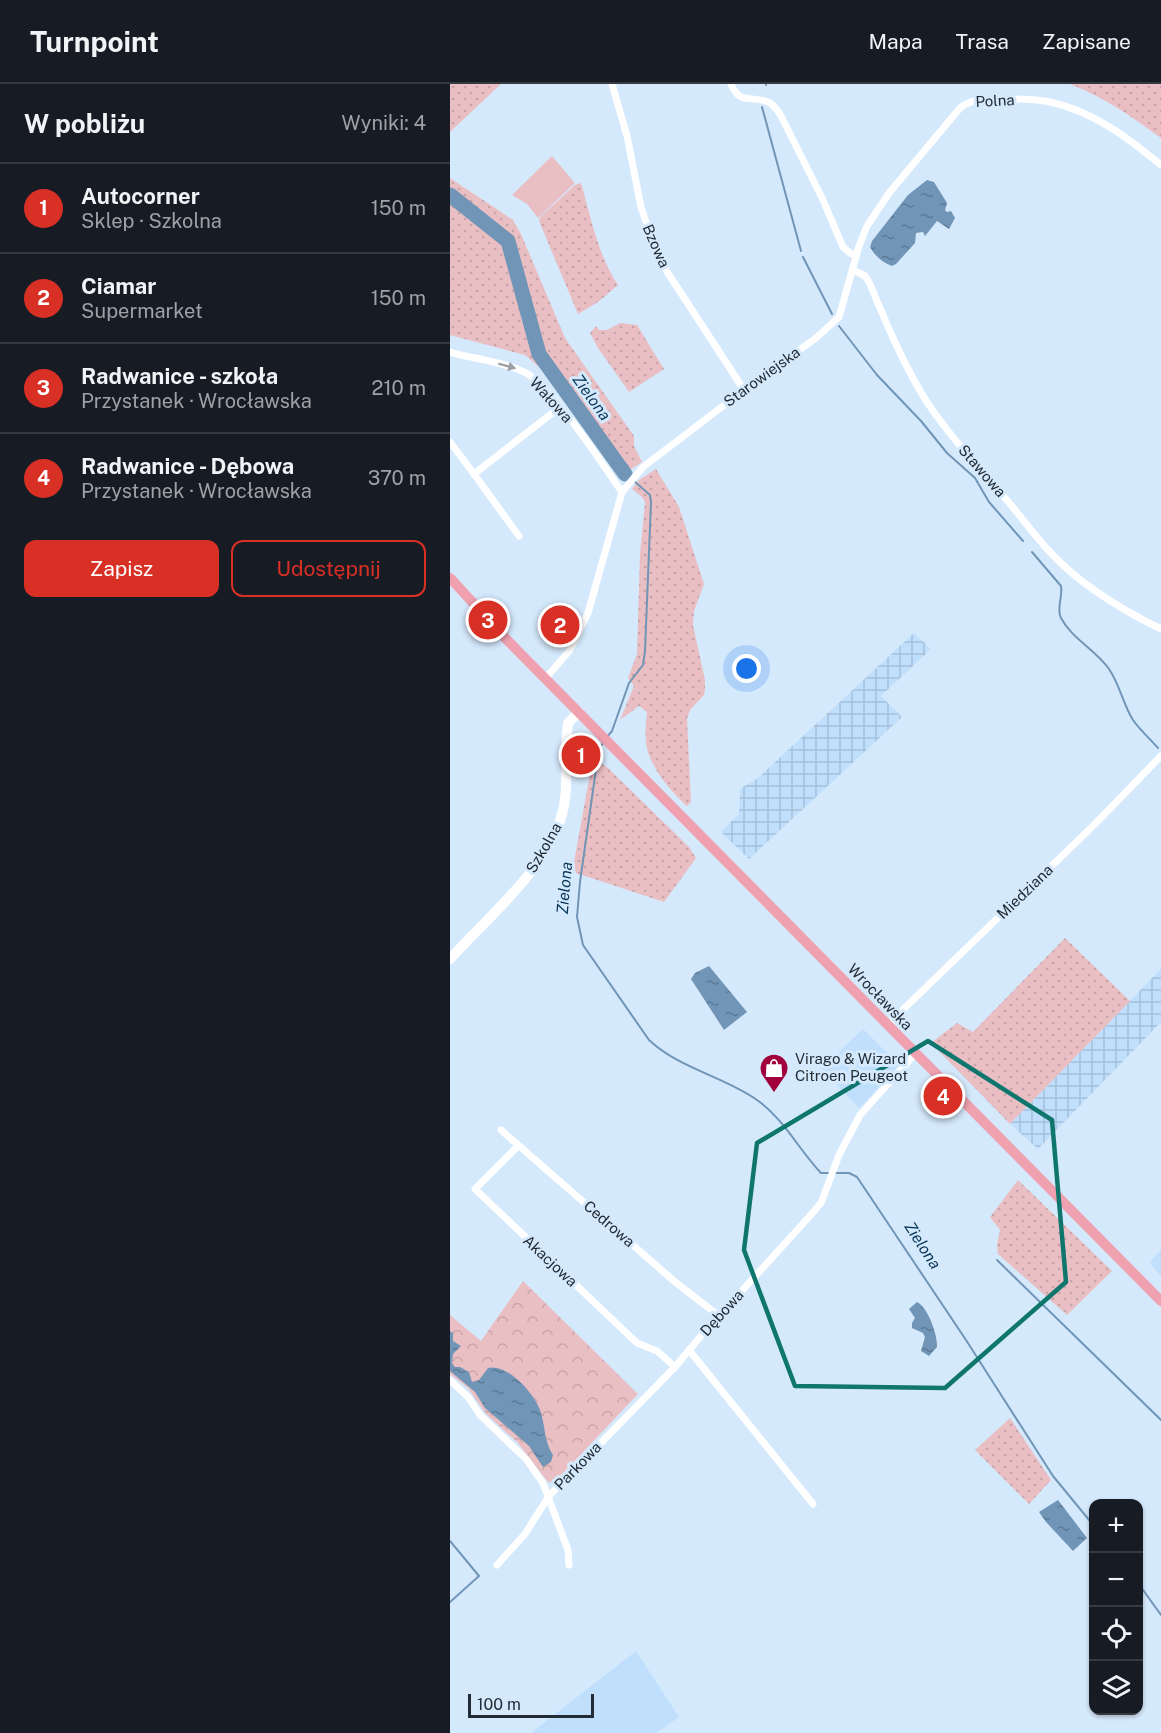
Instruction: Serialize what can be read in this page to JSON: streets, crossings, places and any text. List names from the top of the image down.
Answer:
{
  "streets": {
    "main road": ["Wrocławska"],
    "street": [
      "Polna",
      "Bzowa",
      "Starowiejska",
      "Wałowa",
      "Stawowa",
      "Szkolna",
      "Miedziana",
      "Cedrowa",
      "Akacjowa",
      "Dębowa",
      "Parkowa"
    ]
  },
  "crossings": [
    ["Polna", "Starowiejska"],
    ["Bzowa", "Starowiejska"],
    ["Starowiejska", "Wałowa"],
    ["Starowiejska", "Stawowa"],
    ["Starowiejska", "Wrocławska"],
    ["Szkolna", "Wrocławska"],
    ["Miedziana", "Wrocławska"],
    ["Wrocławska", "Dębowa"],
    ["Cedrowa", "Akacjowa"],
    ["Cedrowa", "Dębowa"],
    ["Akacjowa", "Parkowa"],
    ["Dębowa", "Parkowa"]
  ],
  "one_way": ["Wałowa"],
  "water": ["Zielona"],
  "places": {
    "shop": ["Virago & Wizard Citroen Peugeot"]
  },
  "scale_bar": "100 m",
  "page": {
    "header": "Turnpoint",
    "nav": ["Mapa", "Trasa", "Zapisane"],
    "heading": ["W pobliżu", "Wyniki: 4"],
    "list": [
      {
        "mark": "1",
        "name": "Autocorner",
        "note": "Sklep · Szkolna",
        "value": "150 m"
      },
      {
        "mark": "2",
        "name": "Ciamar",
        "note": "Supermarket",
        "value": "150 m"
      },
      {
        "mark": "3",
        "name": "Radwanice - szkoła",
        "note": "Przystanek · Wrocławska",
        "value": "210 m"
      },
      {
        "mark": "4",
        "name": "Radwanice - Dębowa",
        "note": "Przystanek · Wrocławska",
        "value": "370 m"
      }
    ],
    "buttons": ["Zapisz", "Udostępnij"],
    "pins": [
      "3",
      "2",
      "1",
      "4"
    ],
    "map_buttons": ["+", "−"],
    "scale": "100 m"
  }
}
